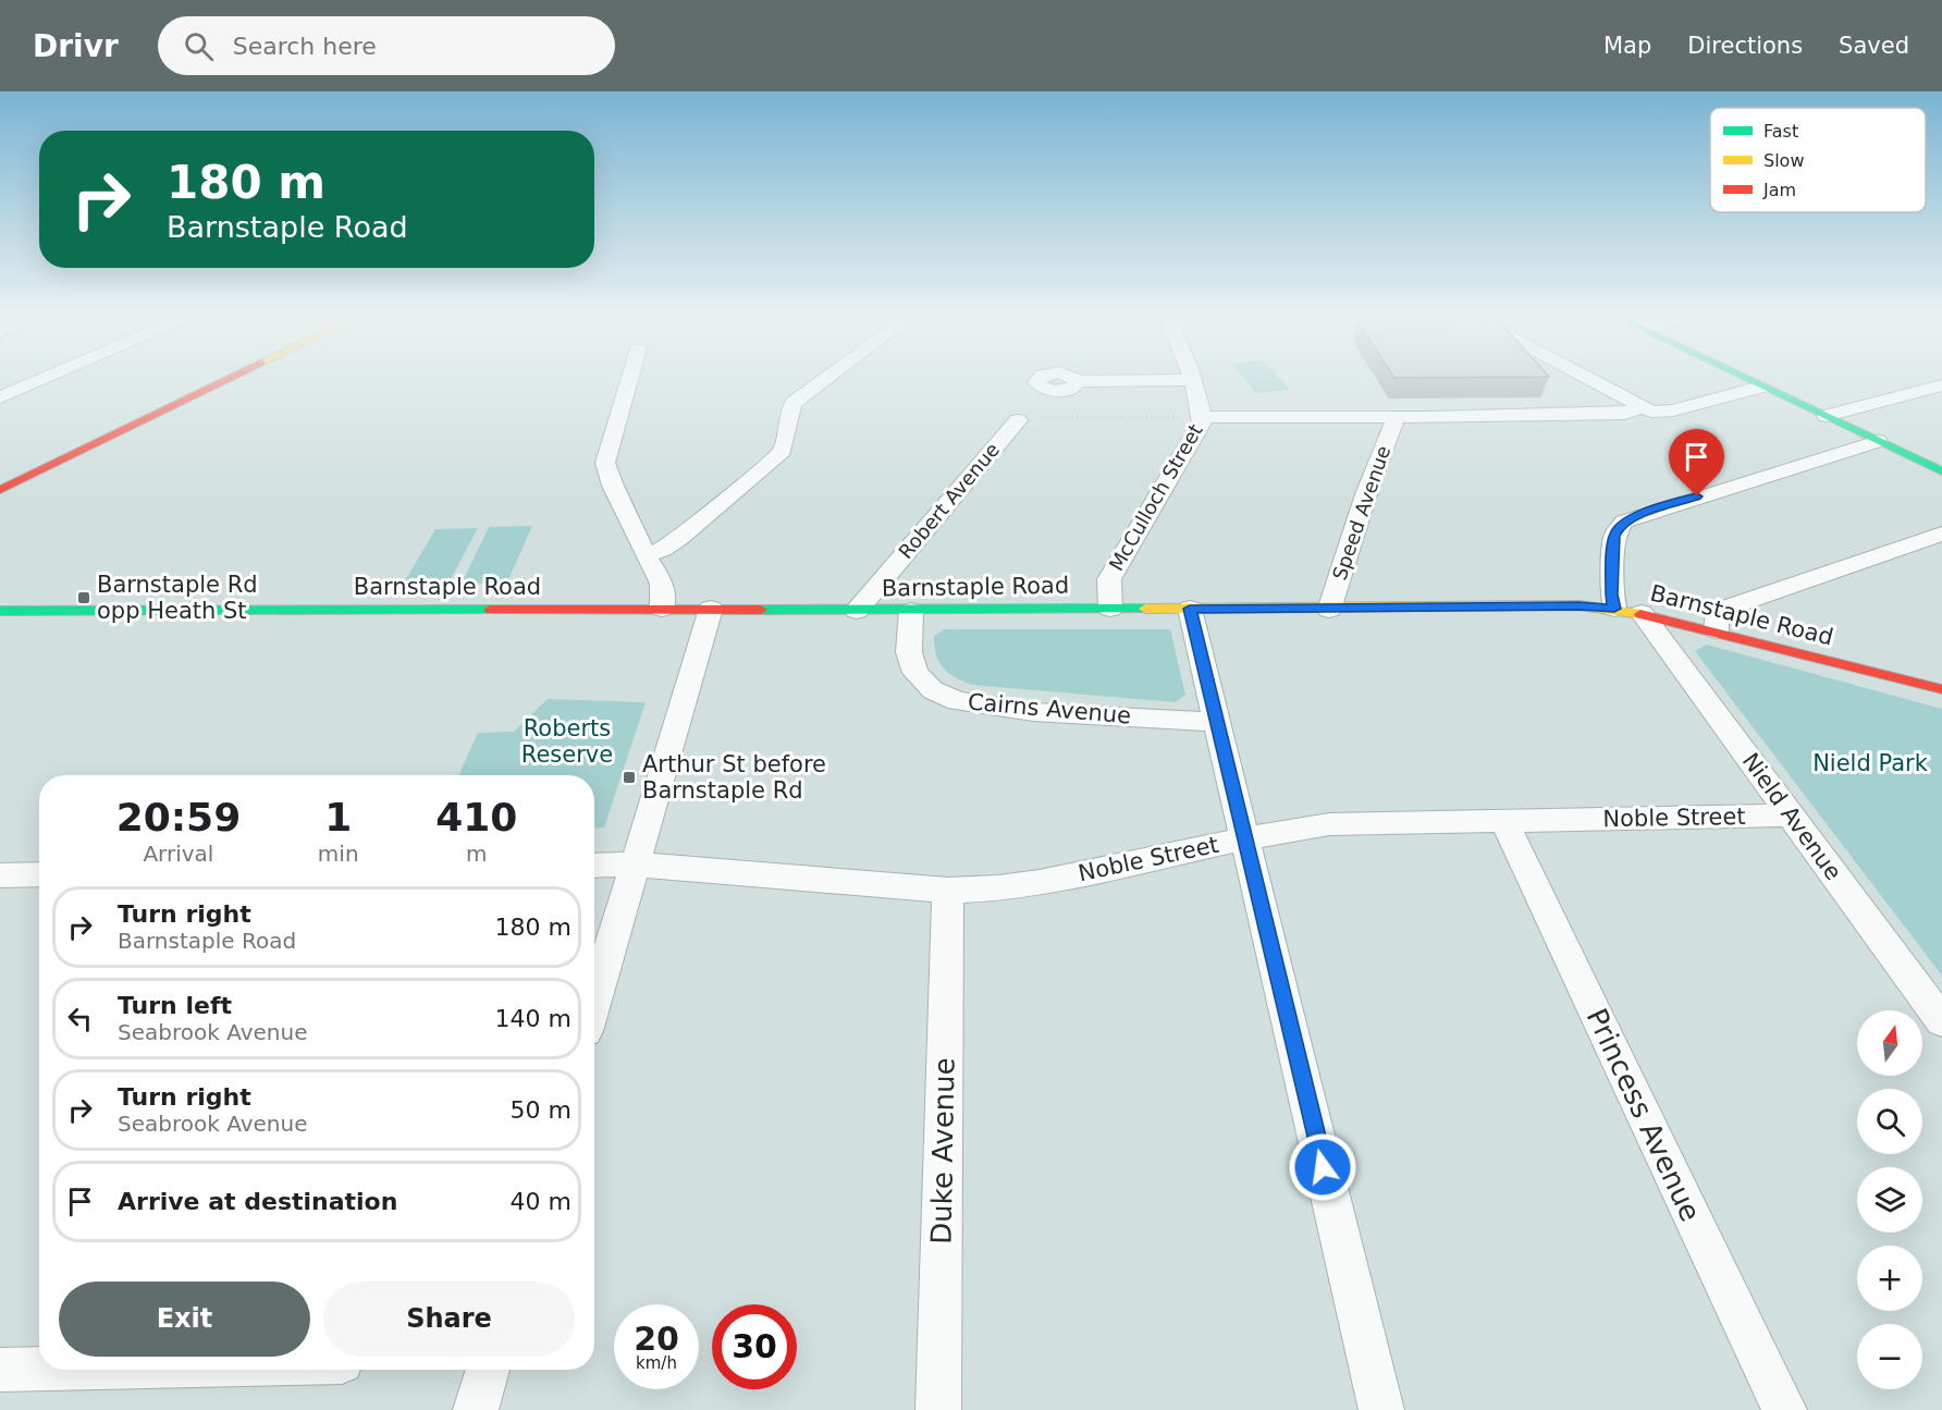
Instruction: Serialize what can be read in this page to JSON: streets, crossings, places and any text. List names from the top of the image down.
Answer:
{
  "streets": {
    "street": [
      "McCulloch Street",
      "Robert Avenue",
      "Speed Avenue",
      "Barnstaple Road",
      "Cairns Avenue",
      "Nield Avenue",
      "Noble Street",
      "Princess Avenue",
      "Duke Avenue"
    ]
  },
  "crossings": [
    ["McCulloch Street", "Barnstaple Road"],
    ["Robert Avenue", "Barnstaple Road"],
    ["Speed Avenue", "Barnstaple Road"],
    ["Barnstaple Road", "Cairns Avenue"],
    ["Barnstaple Road", "Nield Avenue"],
    ["Nield Avenue", "Noble Street"],
    ["Noble Street", "Princess Avenue"],
    ["Noble Street", "Duke Avenue"]
  ],
  "parks": ["Roberts Reserve", "Nield Park"],
  "places": {
    "transit": ["Barnstaple Rd opp Heath St", "Arthur St before Barnstaple Rd"]
  },
  "legend": ["Fast", "Slow", "Jam"],
  "north": "top",
  "page": {
    "header": "Drivr",
    "search": "Search here",
    "nav": ["Map", "Directions", "Saved"],
    "turn": ["180 m", "Barnstaple Road"],
    "eta": [
      "20:59",
      "Arrival",
      "1",
      "min",
      "410",
      "m"
    ],
    "list": [
      {
        "name": "Turn right",
        "note": "Barnstaple Road",
        "value": "180 m"
      },
      {
        "name": "Turn left",
        "note": "Seabrook Avenue",
        "value": "140 m"
      },
      {
        "name": "Turn right",
        "note": "Seabrook Avenue",
        "value": "50 m"
      },
      {
        "name": "Arrive at destination",
        "value": "40 m"
      }
    ],
    "map_buttons": ["+", "−"],
    "buttons": ["Exit", "Share"],
    "speed": "20 km/h",
    "limit": "30"
  }
}
